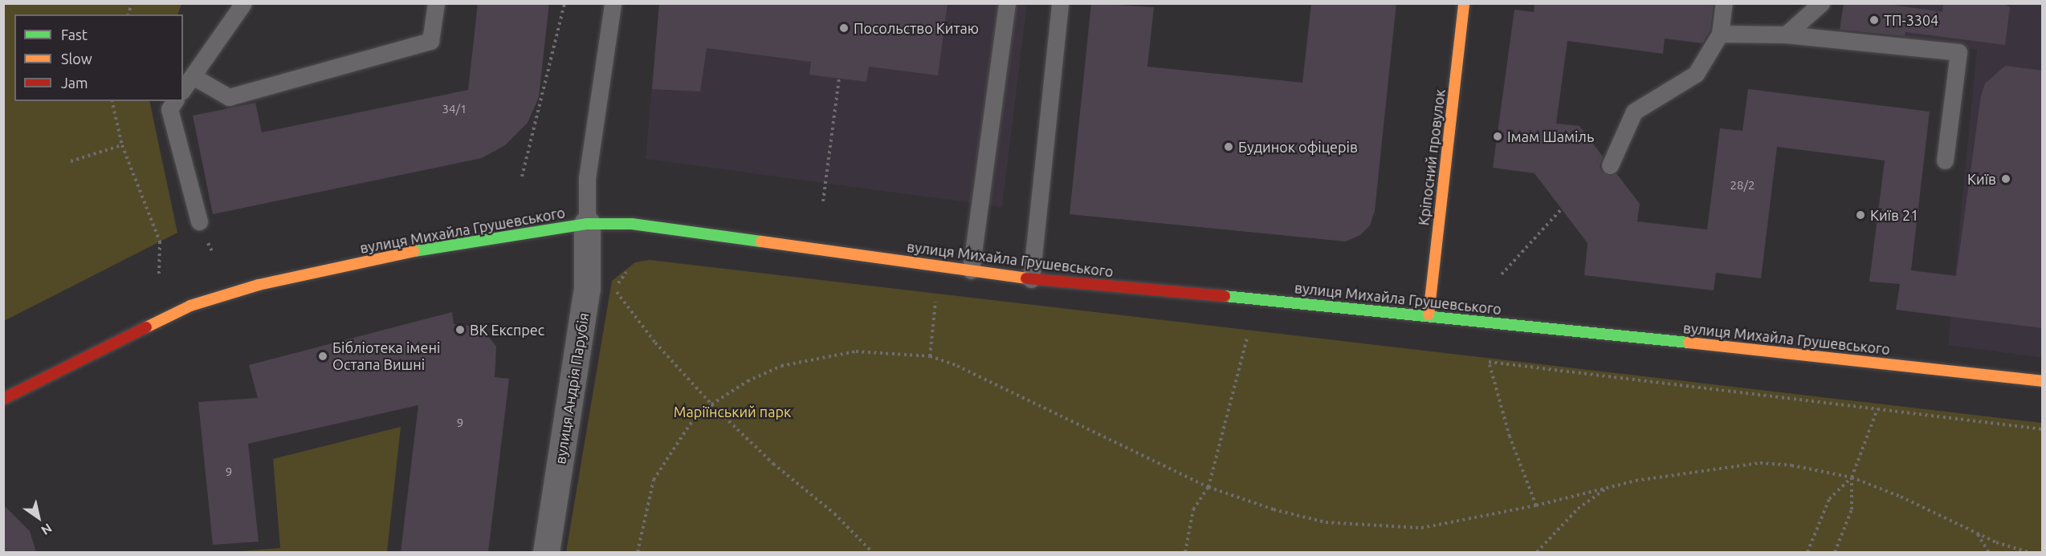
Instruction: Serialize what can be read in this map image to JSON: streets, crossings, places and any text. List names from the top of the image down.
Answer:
{
  "streets": {
    "main road": ["Кріпосний провулок", "вулиця Михайла Грушевського"],
    "street": ["вулиця Андрія Парубія"]
  },
  "crossings": [
    ["Кріпосний провулок", "вулиця Михайла Грушевського"],
    ["вулиця Михайла Грушевського", "вулиця Андрія Парубія"]
  ],
  "parks": ["Маріїнський парк"],
  "places": [
    "ТП-3304",
    "Посольство Китаю",
    "Імам Шаміль",
    "Будинок офіцерів",
    "Київ",
    "Київ 21",
    "ВК Експрес",
    "Бібліотека імені Остапа Вишні"
  ],
  "house_numbers": [
    "34/1",
    "28/2",
    "9",
    "9"
  ],
  "legend": ["Fast", "Slow", "Jam"],
  "north": "bottom right"
}
